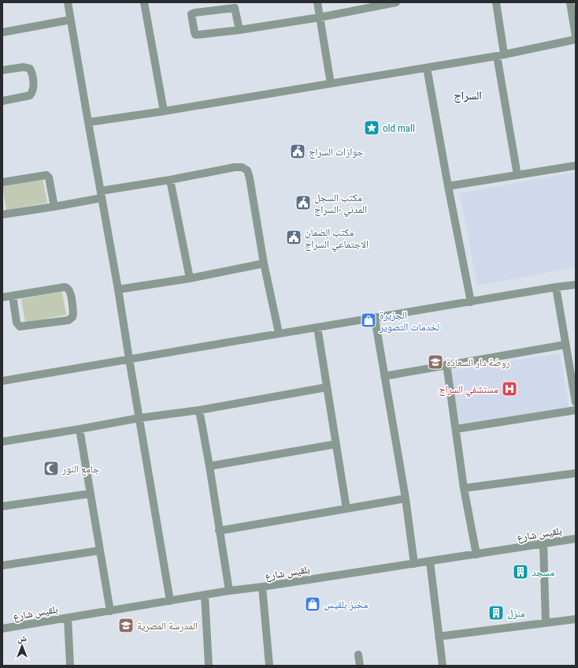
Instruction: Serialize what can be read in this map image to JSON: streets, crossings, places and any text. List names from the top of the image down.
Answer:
{
  "streets": {
    "street": ["بلقيس شارع"]
  },
  "districts": ["السراج"],
  "places": {
    "place": ["old mall"],
    "public building": ["جوازات السراج", "مكتب السجل المدني -السراج", "مكتب الضمان الاجتماعي السراج"],
    "shop": ["الجزيرة لخدمات التصوير", "مخبز بلقيس"],
    "school or university": ["روضة دار السعادة", "المدرسة المصرية"],
    "hospital": ["مستشفي السراج"],
    "mosque": ["جامع النور"],
    "building": ["مسجد", "منزل"]
  },
  "north": "top"
}
